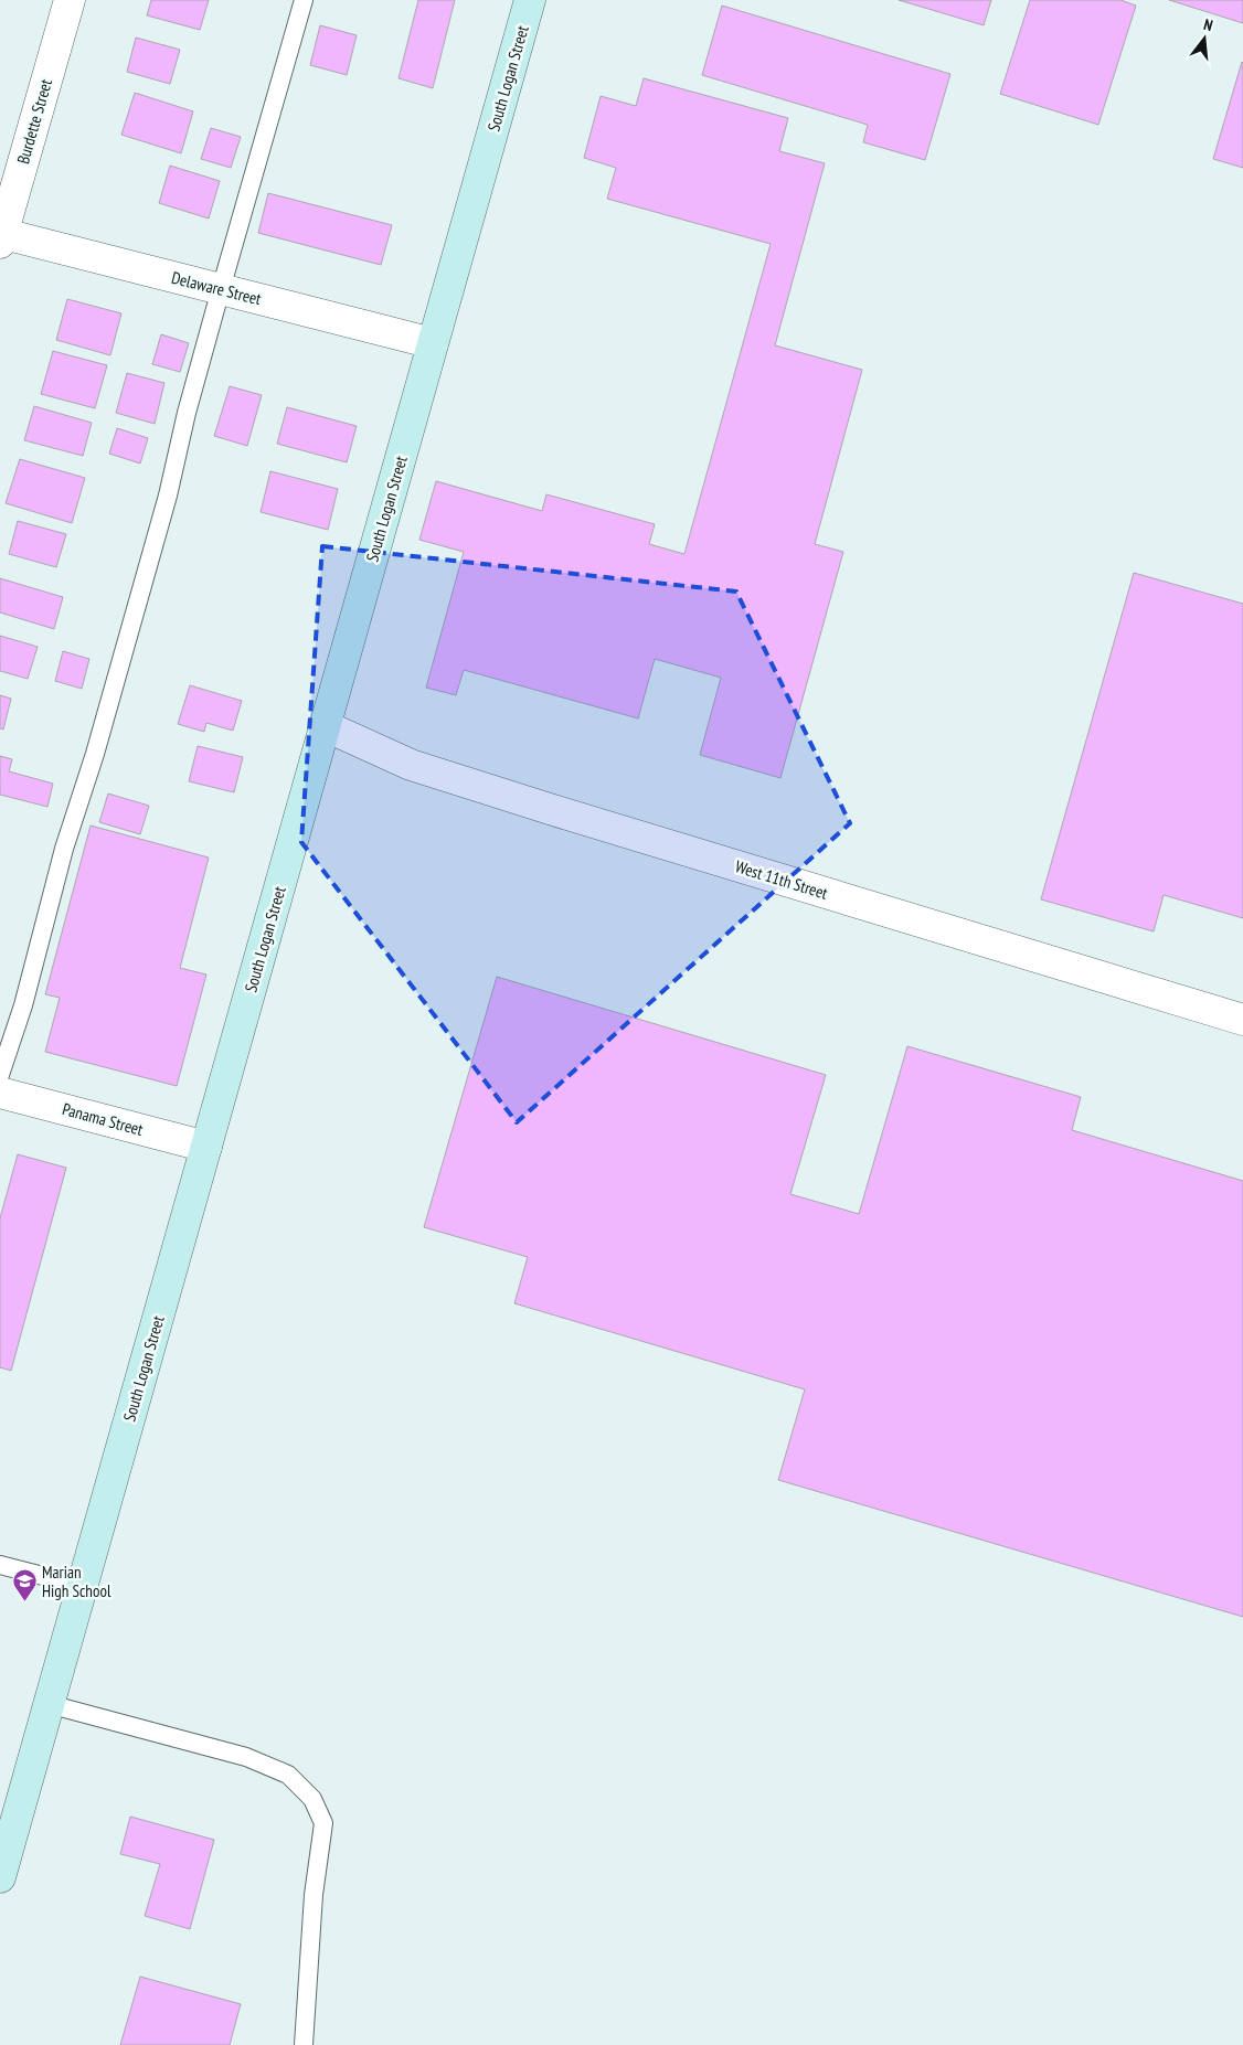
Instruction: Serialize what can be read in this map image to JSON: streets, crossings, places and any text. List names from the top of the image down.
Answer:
{
  "streets": {
    "street": [
      "South Logan Street",
      "Burdette Street",
      "Delaware Street",
      "West 11th Street",
      "Panama Street"
    ]
  },
  "crossings": [
    ["South Logan Street", "Delaware Street"],
    ["South Logan Street", "West 11th Street"],
    ["South Logan Street", "Panama Street"],
    ["Burdette Street", "Delaware Street"]
  ],
  "places": {
    "school or university": ["Marian High School"]
  },
  "north": "top"
}
